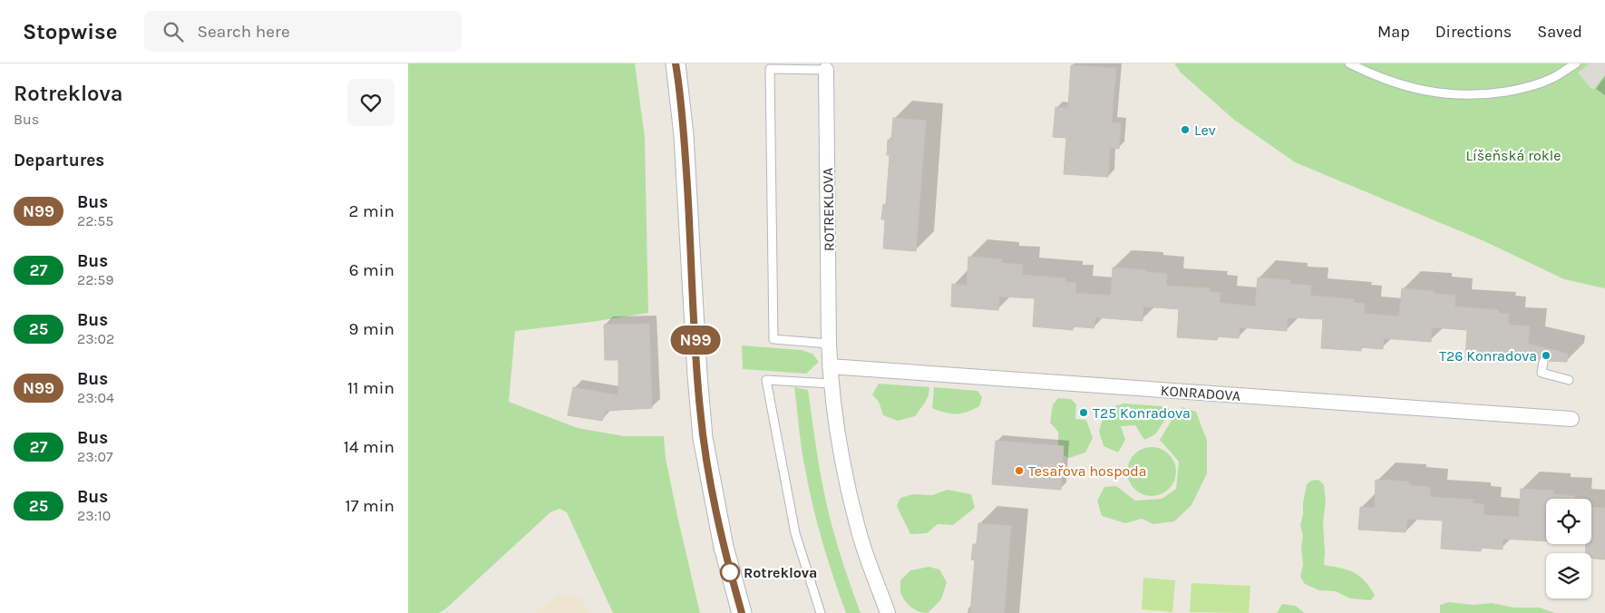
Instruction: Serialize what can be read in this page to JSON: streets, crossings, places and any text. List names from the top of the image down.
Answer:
{
  "streets": {
    "street": ["ROTREKLOVA", "KONRADOVA"]
  },
  "crossings": [
    ["ROTREKLOVA", "KONRADOVA"]
  ],
  "parks": ["Líšeňská rokle"],
  "places": [
    "Lev",
    "T26 Konradova",
    "T25 Konradova",
    "Tesařova hospoda",
    "Rotreklova"
  ],
  "lines": ["bus line N99"],
  "page": {
    "header": "Stopwise",
    "search": "Search here",
    "nav": ["Map", "Directions", "Saved"],
    "heading": [
      ["Rotreklova", "Bus"],
      "Departures"
    ],
    "on_map": "N99",
    "list": [
      {
        "mark": "N99",
        "name": "Bus",
        "note": "22:55",
        "value": "2 min"
      },
      {
        "mark": "27",
        "name": "Bus",
        "note": "22:59",
        "value": "6 min"
      },
      {
        "mark": "25",
        "name": "Bus",
        "note": "23:02",
        "value": "9 min"
      },
      {
        "mark": "N99",
        "name": "Bus",
        "note": "23:04",
        "value": "11 min"
      },
      {
        "mark": "27",
        "name": "Bus",
        "note": "23:07",
        "value": "14 min"
      },
      {
        "mark": "25",
        "name": "Bus",
        "note": "23:10",
        "value": "17 min"
      }
    ]
  }
}
